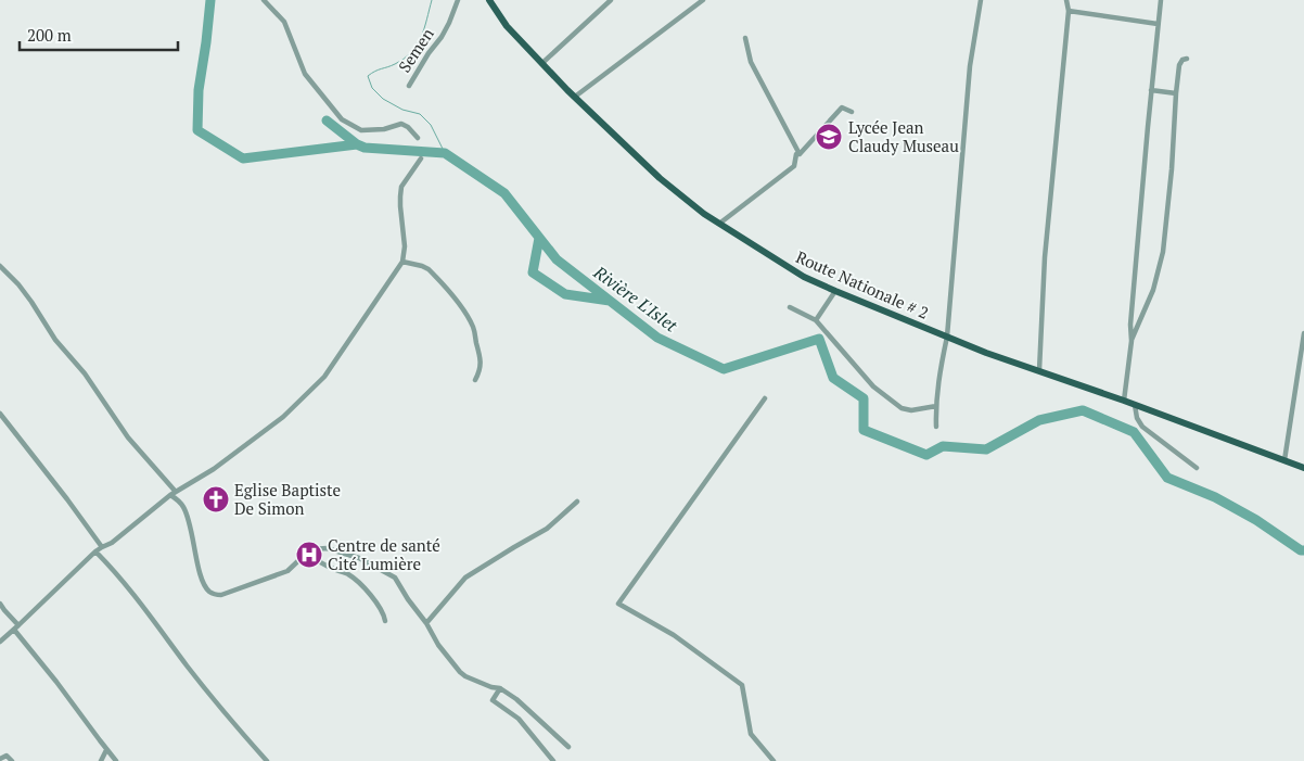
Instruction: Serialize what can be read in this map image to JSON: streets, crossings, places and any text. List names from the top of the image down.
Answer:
{
  "streets": {
    "main road": ["Route Nationale # 2"],
    "street": ["Semen"]
  },
  "water": ["Rivière L'Islet"],
  "places": {
    "school or university": ["Lycée Jean Claudy Museau"],
    "church": ["Eglise Baptiste De Simon"],
    "hospital": ["Centre de santé Cité Lumière"]
  },
  "scale_bar": "200 m"
}
